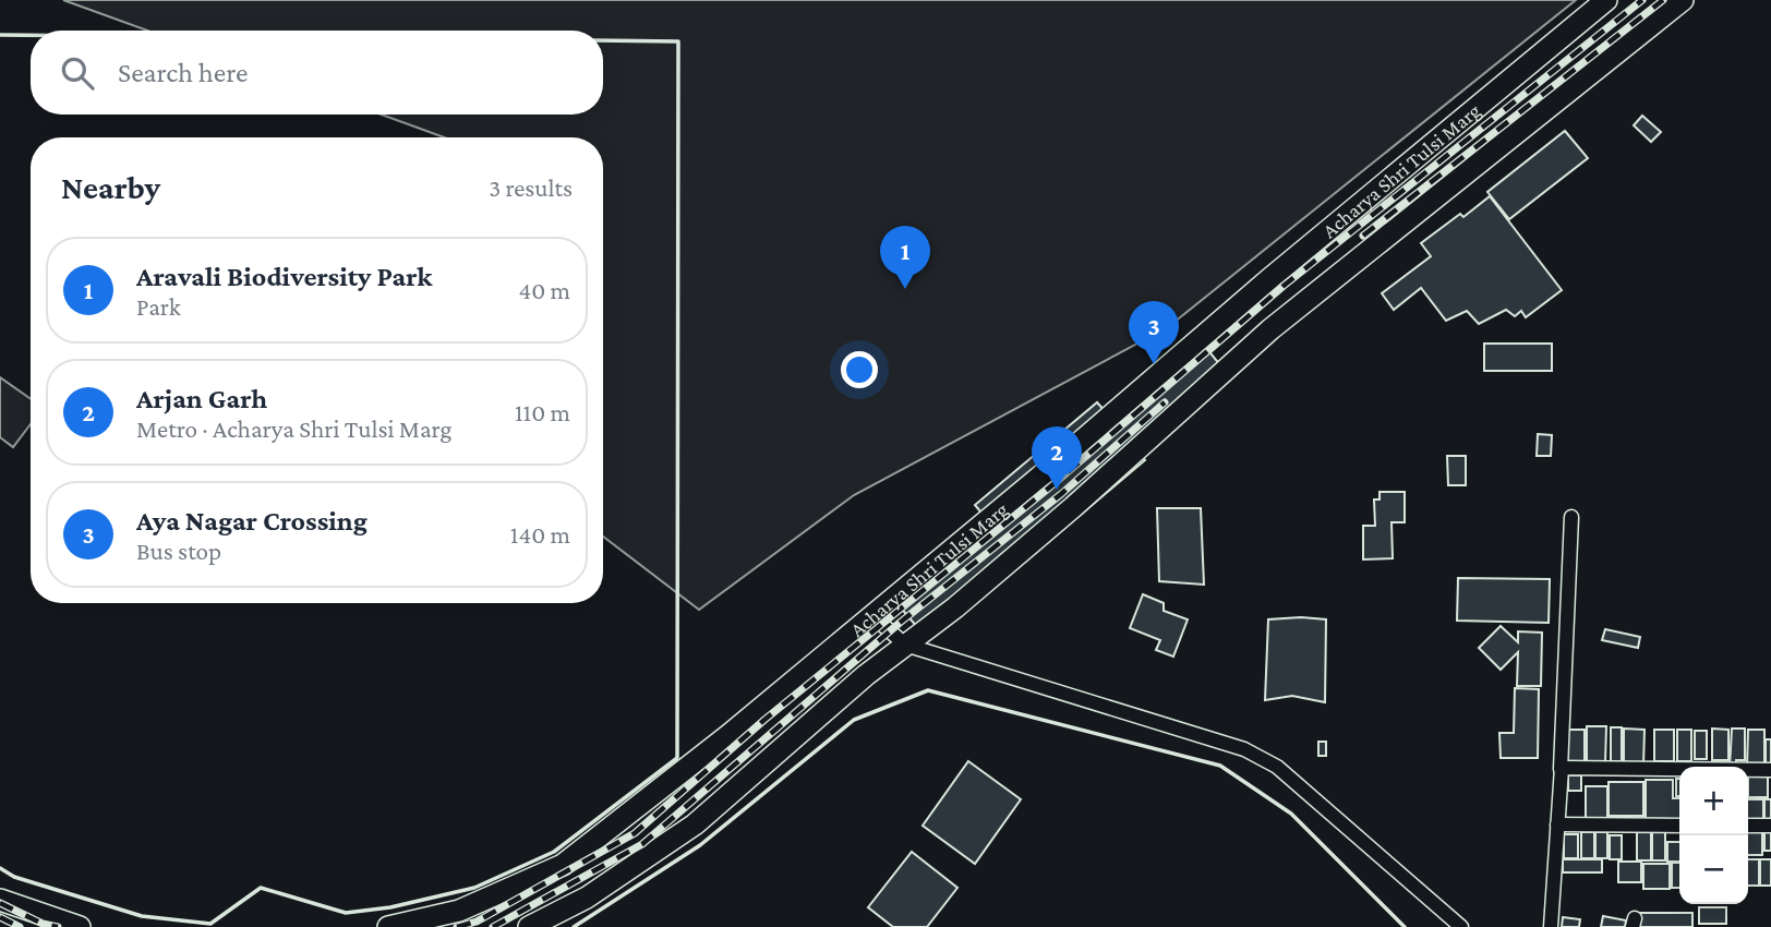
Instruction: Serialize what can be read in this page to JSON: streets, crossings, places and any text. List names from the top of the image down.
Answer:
{
  "streets": {
    "highway": ["Acharya Shri Tulsi Marg"]
  },
  "page": {
    "search": "Search here",
    "heading": ["Nearby", "3 results"],
    "pins": ["1", "3", "2"],
    "list": [
      {
        "mark": "1",
        "name": "Aravali Biodiversity Park",
        "note": "Park",
        "value": "40 m"
      },
      {
        "mark": "2",
        "name": "Arjan Garh",
        "note": "Metro · Acharya Shri Tulsi Marg",
        "value": "110 m"
      },
      {
        "mark": "3",
        "name": "Aya Nagar Crossing",
        "note": "Bus stop",
        "value": "140 m"
      }
    ],
    "map_buttons": ["+", "−"]
  }
}
